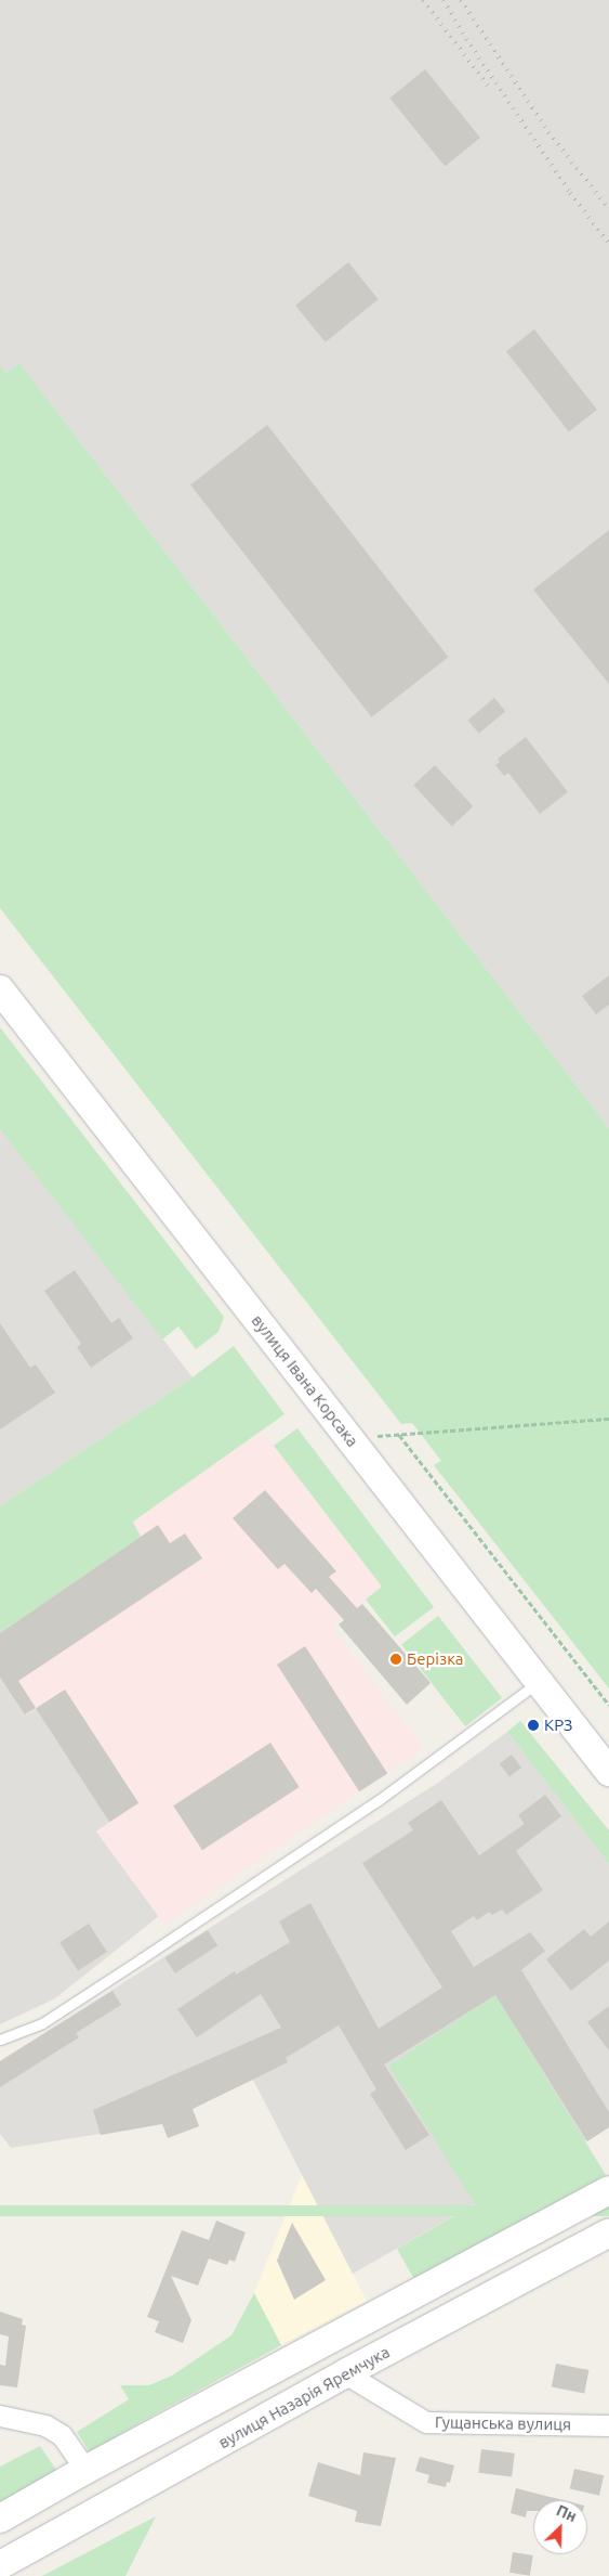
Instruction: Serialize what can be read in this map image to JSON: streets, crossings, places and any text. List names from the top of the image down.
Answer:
{
  "streets": {
    "street": ["вулиця Івана Корсака", "вулиця Назарія Яремчука", "Гущанська вулиця"]
  },
  "crossings": [
    ["вулиця Назарія Яремчука", "Гущанська вулиця"]
  ],
  "places": ["Берізка", "КРЗ"],
  "north": "top right"
}
